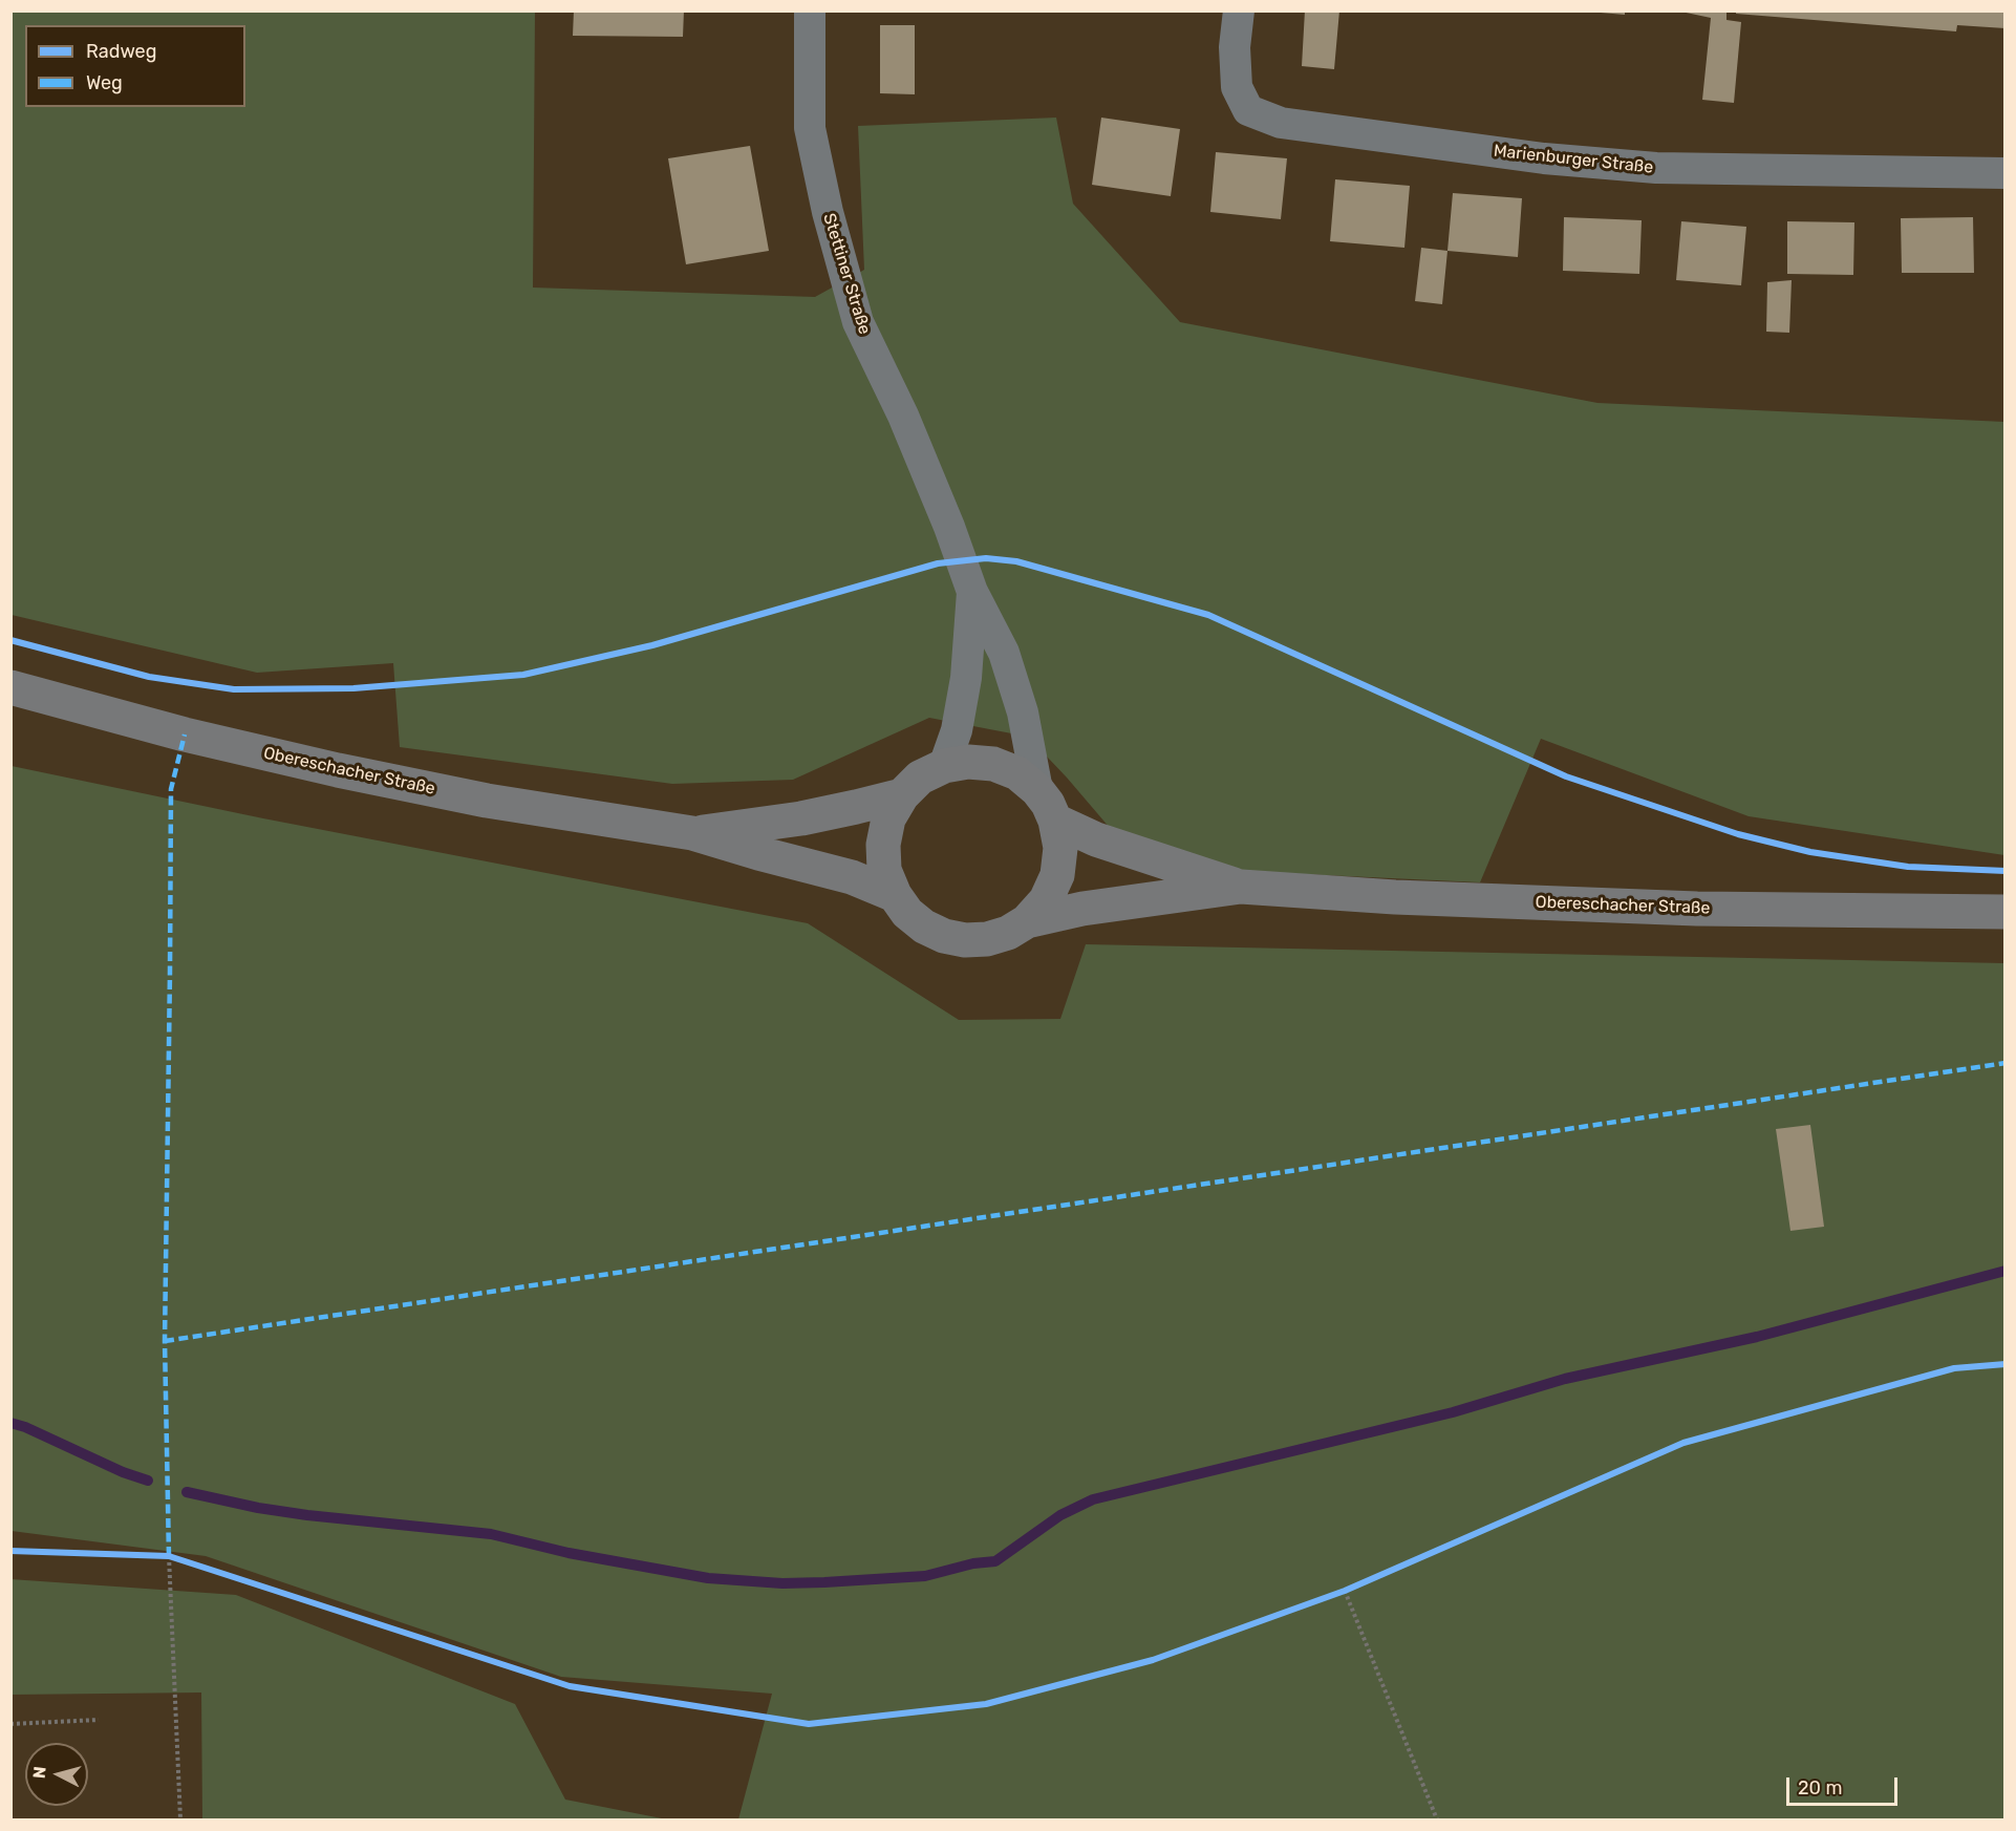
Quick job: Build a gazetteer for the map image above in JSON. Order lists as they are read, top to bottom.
{
  "streets": {
    "main road": ["Obereschacher Straße"],
    "street": ["Marienburger Straße", "Stettiner Straße"]
  },
  "crossings": [
    ["Stettiner Straße", "Obereschacher Straße"]
  ],
  "legend": ["Radweg", "Weg"],
  "scale_bar": "20 m",
  "north": "left"
}
